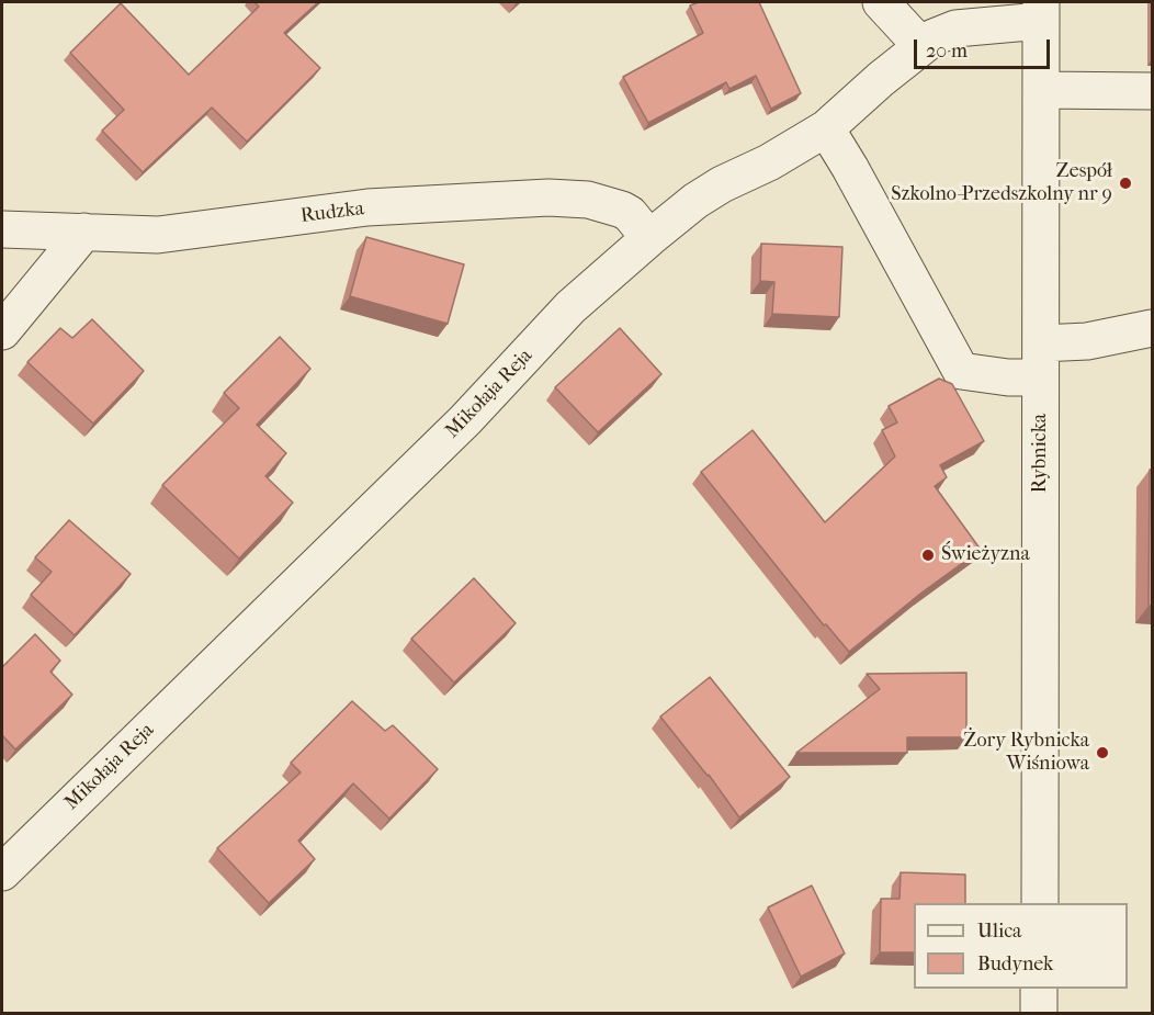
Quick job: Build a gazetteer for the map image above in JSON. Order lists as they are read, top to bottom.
{
  "streets": {
    "street": ["Rudzka", "Mikołaja Reja", "Rybnicka"]
  },
  "crossings": [
    ["Rudzka", "Mikołaja Reja"],
    ["Mikołaja Reja", "Rybnicka"]
  ],
  "places": ["Zespół Szkolno-Przedszkolny nr 9", "Świeżyzna", "Żory Rybnicka Wiśniowa"],
  "legend": ["Ulica", "Budynek"],
  "scale_bar": "20 m"
}
